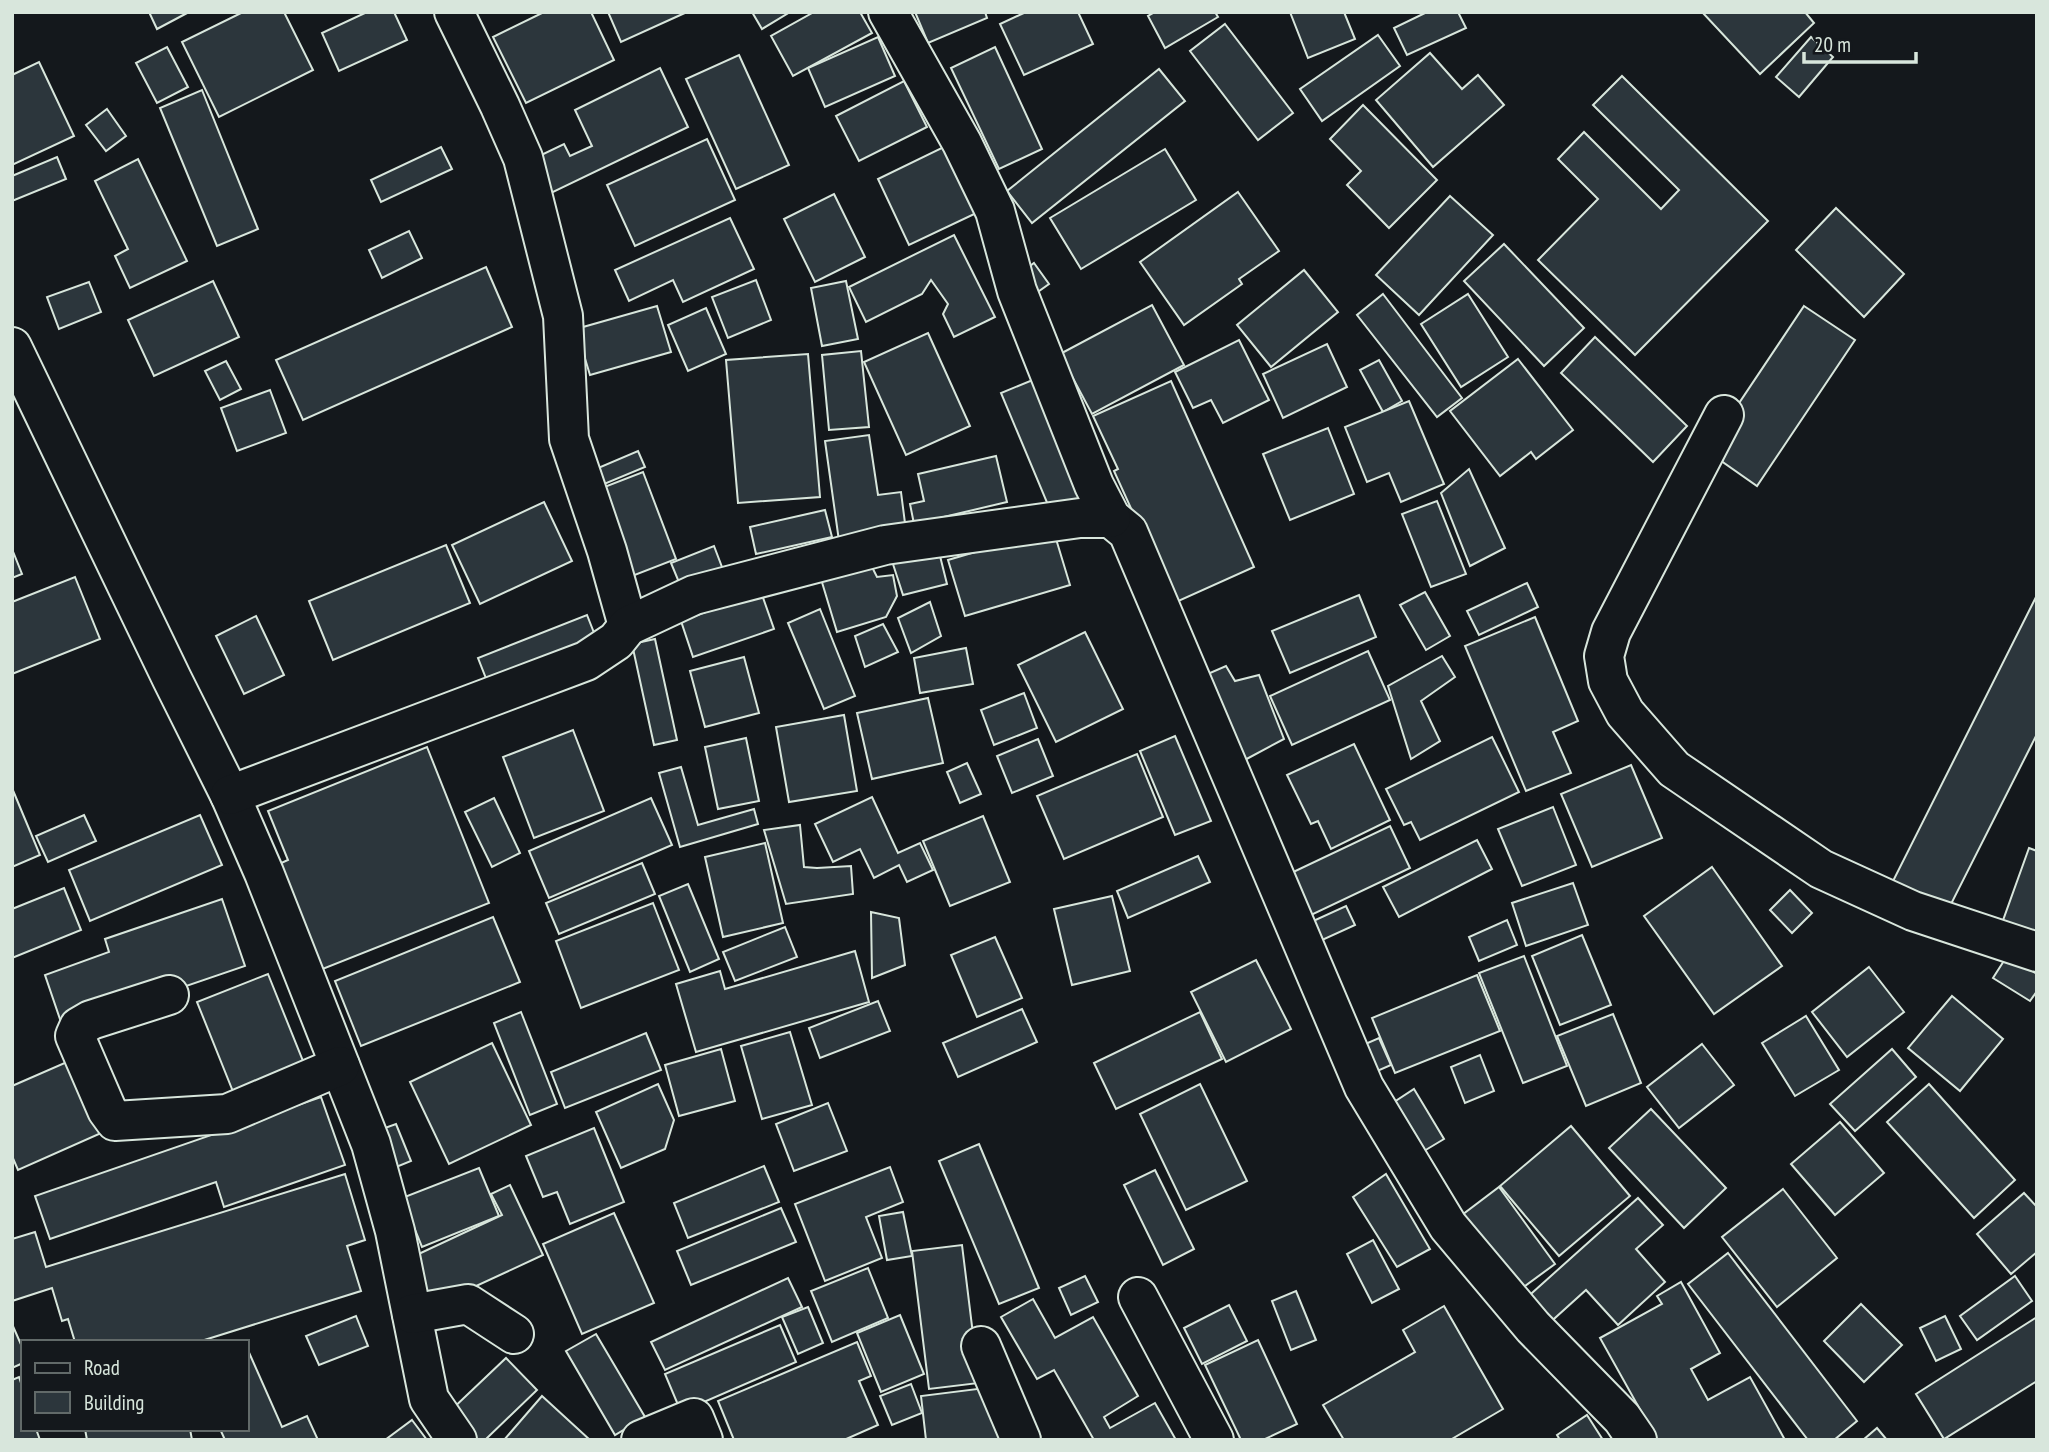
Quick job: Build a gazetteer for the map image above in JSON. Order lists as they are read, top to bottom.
{
  "legend": ["Road", "Building"],
  "scale_bar": "20 m"
}
